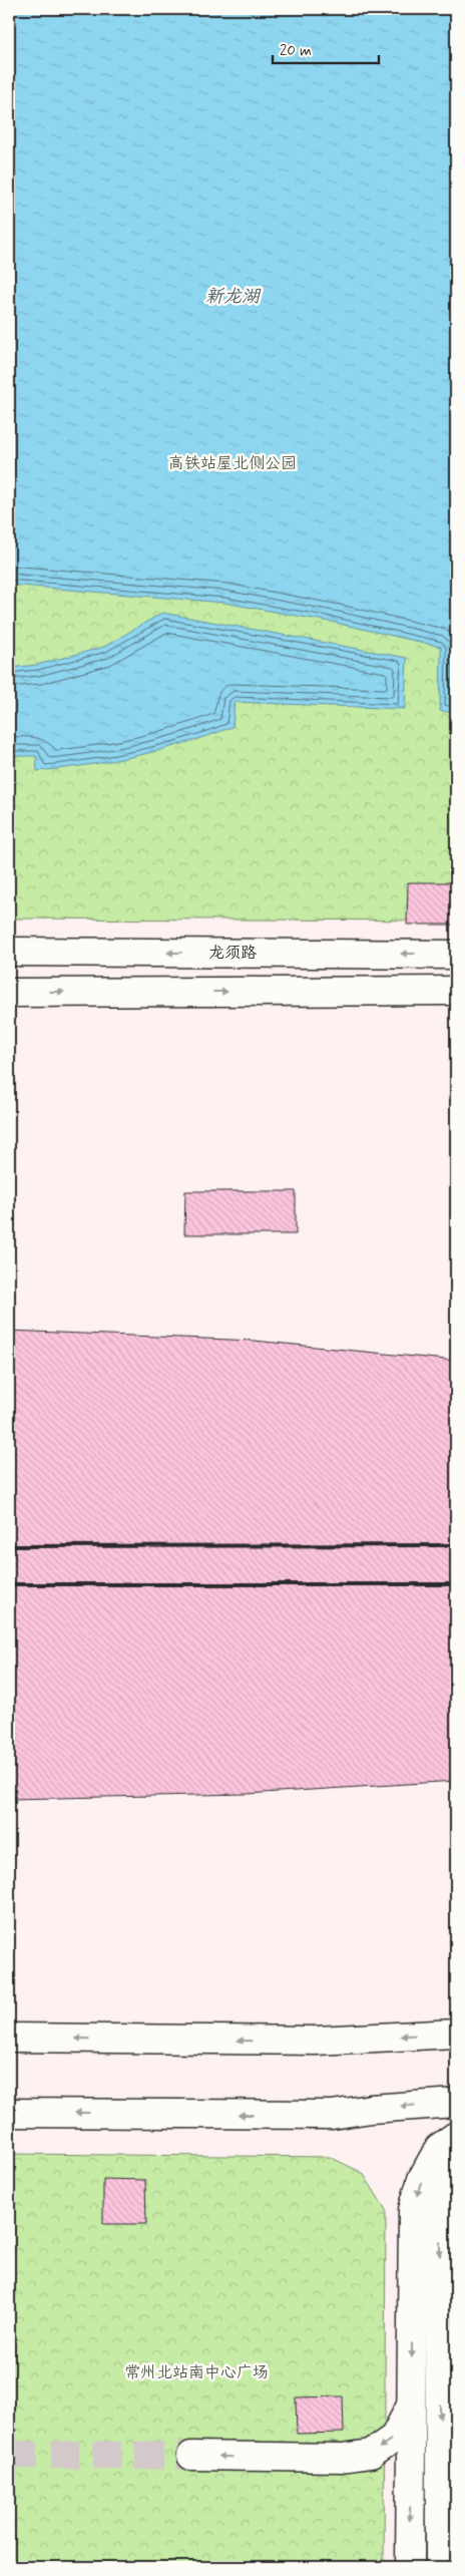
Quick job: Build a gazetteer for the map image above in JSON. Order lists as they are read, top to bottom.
{
  "streets": {
    "street": ["龙须路"]
  },
  "water": ["新龙湖"],
  "parks": ["高铁站屋北侧公园", "常州北站南中心广场"],
  "scale_bar": "20 m"
}
